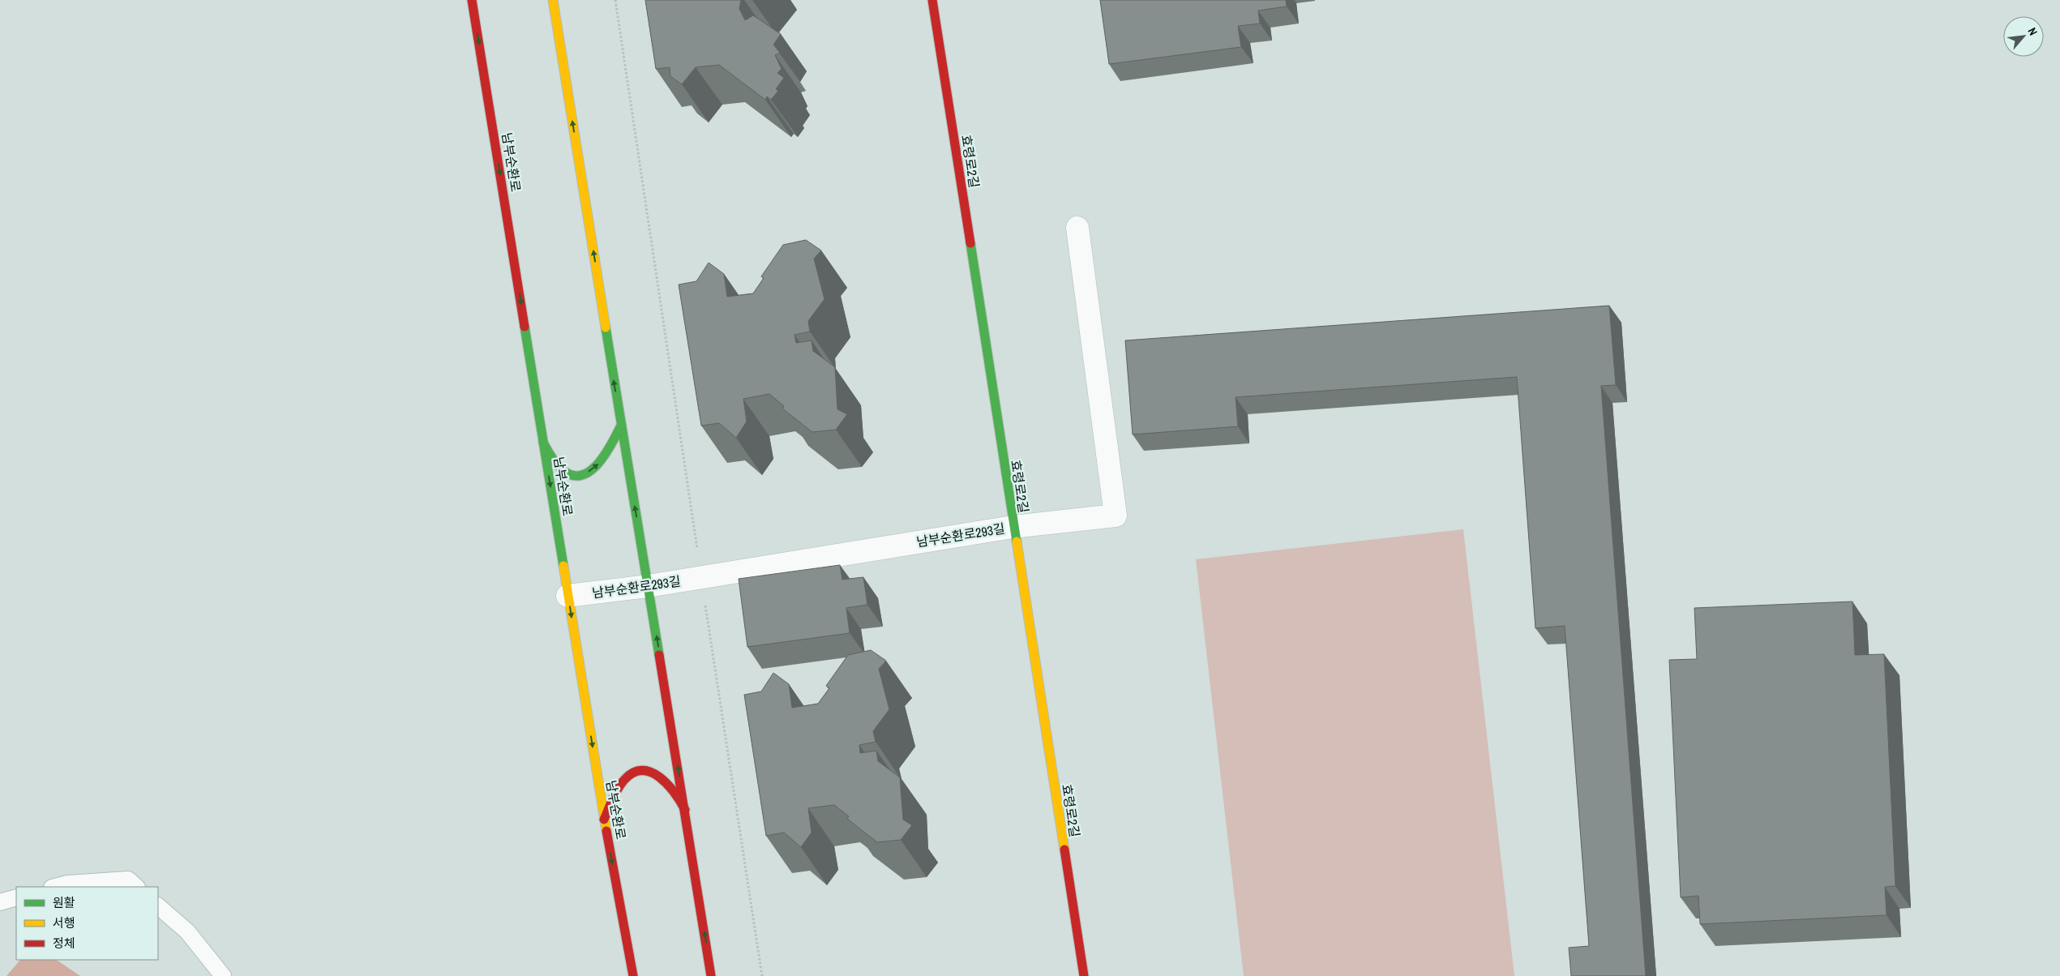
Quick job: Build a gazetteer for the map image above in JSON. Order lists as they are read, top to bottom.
{
  "streets": {
    "main road": ["효령로2길", "남부순환로"],
    "street": ["남부순환로293길"]
  },
  "crossings": [
    ["효령로2길", "남부순환로293길"],
    ["남부순환로", "남부순환로293길"]
  ],
  "legend": ["원활", "서행", "정체"],
  "north": "top right"
}
